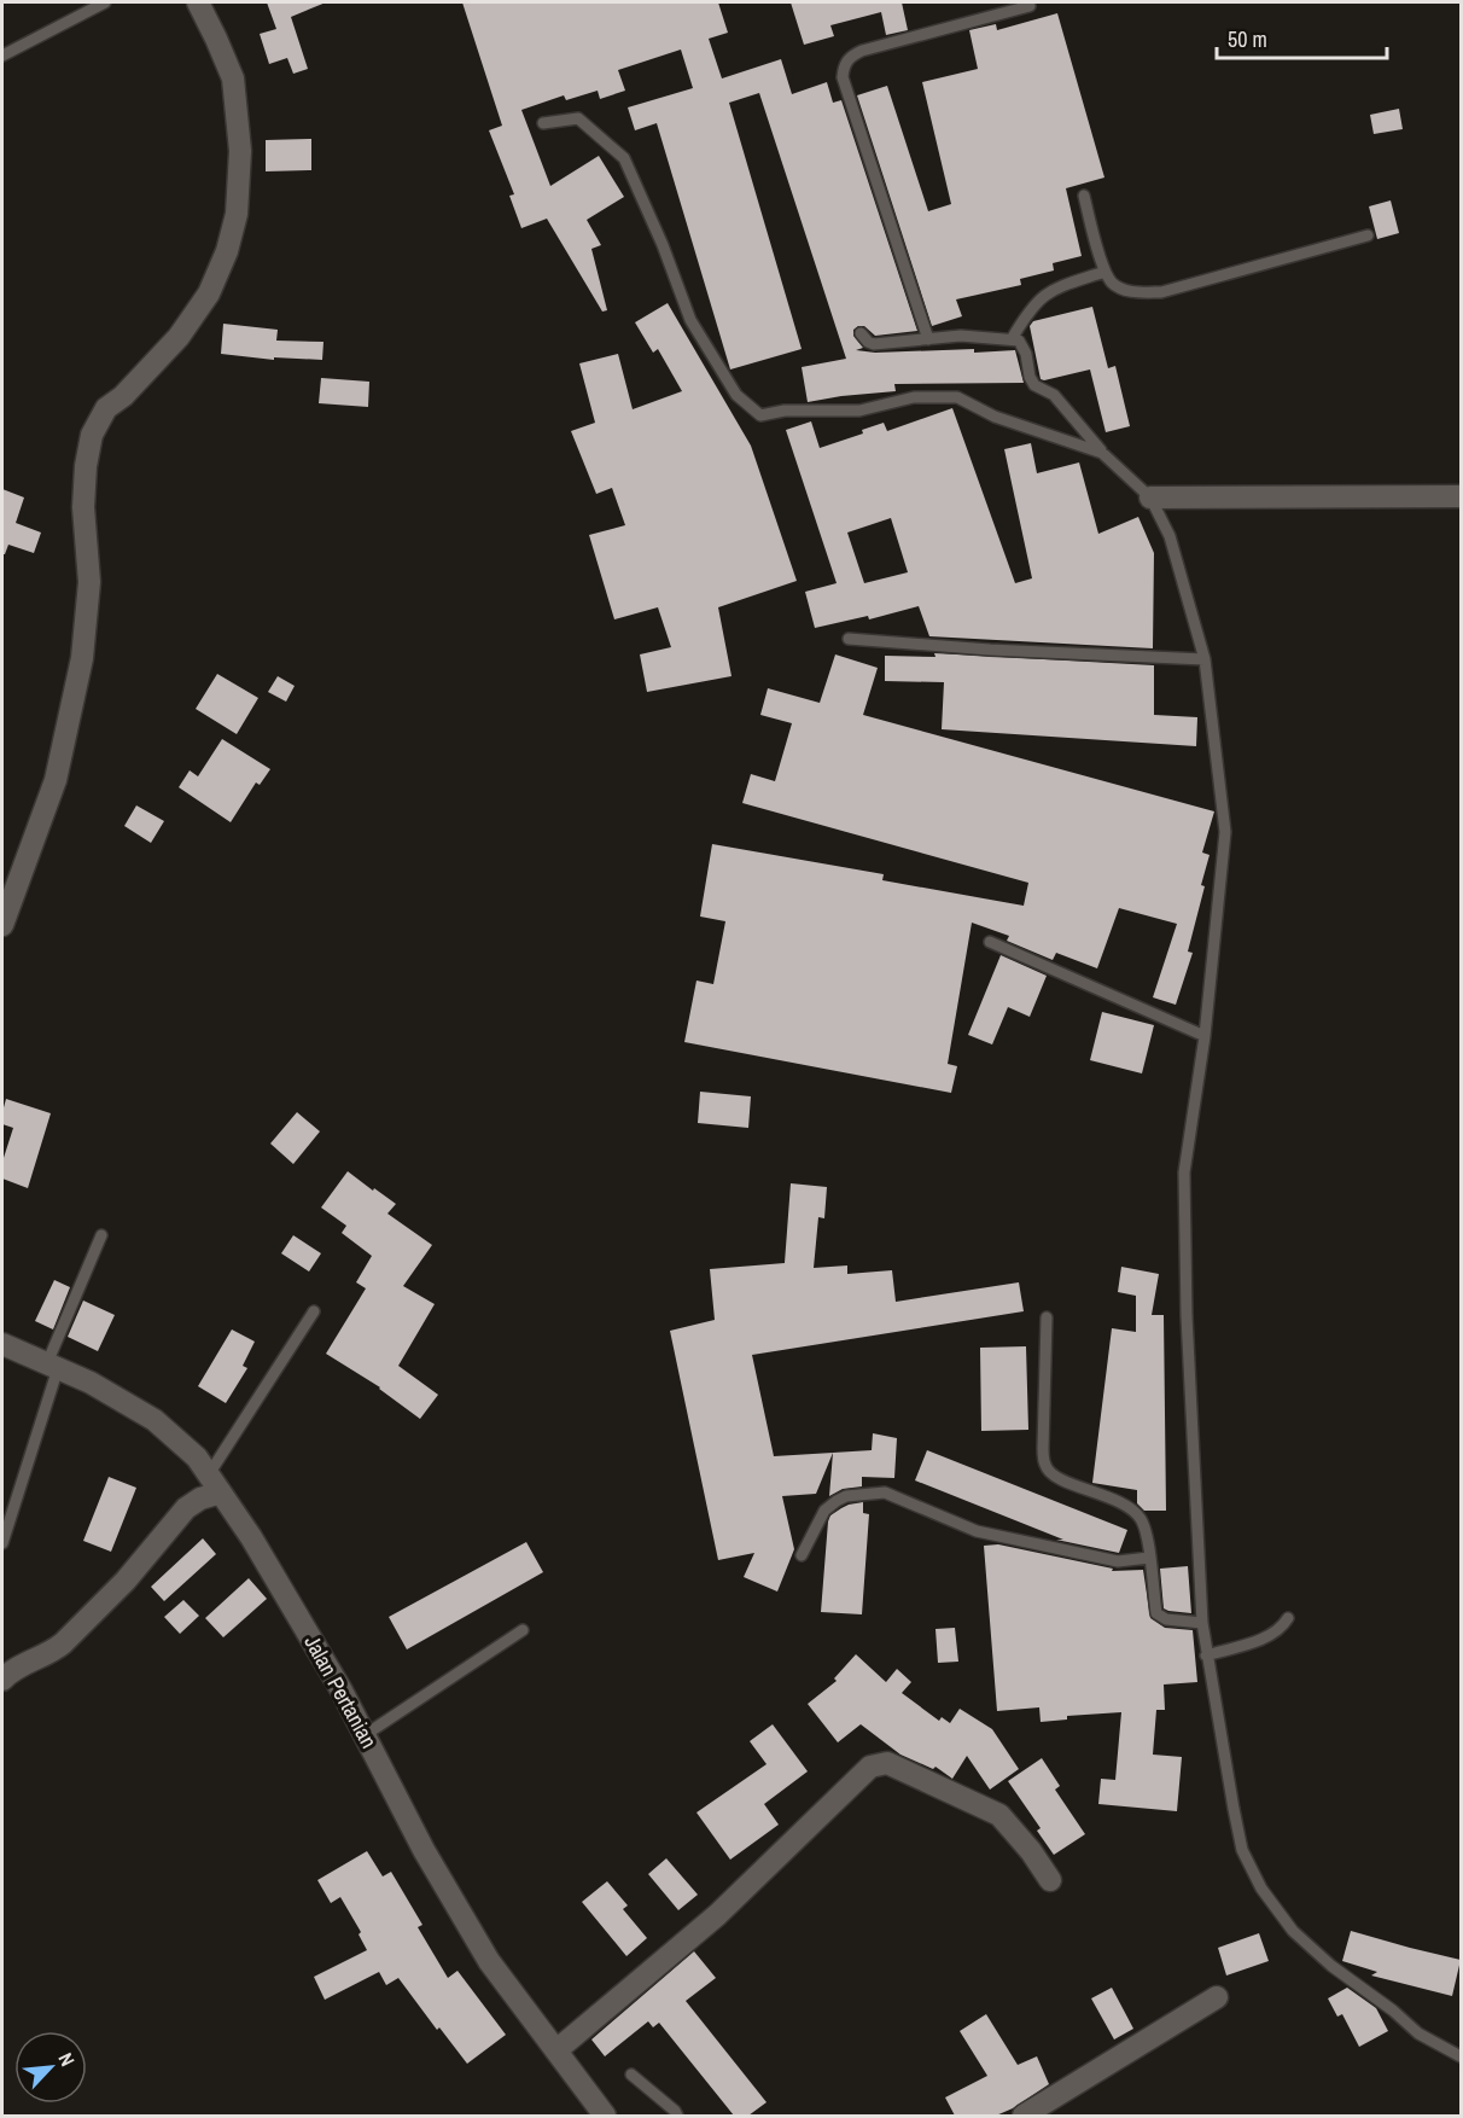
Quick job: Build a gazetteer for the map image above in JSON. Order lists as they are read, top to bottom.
{
  "streets": {
    "street": ["Jalan Pertanian"]
  },
  "scale_bar": "50 m",
  "north": "top right"
}
